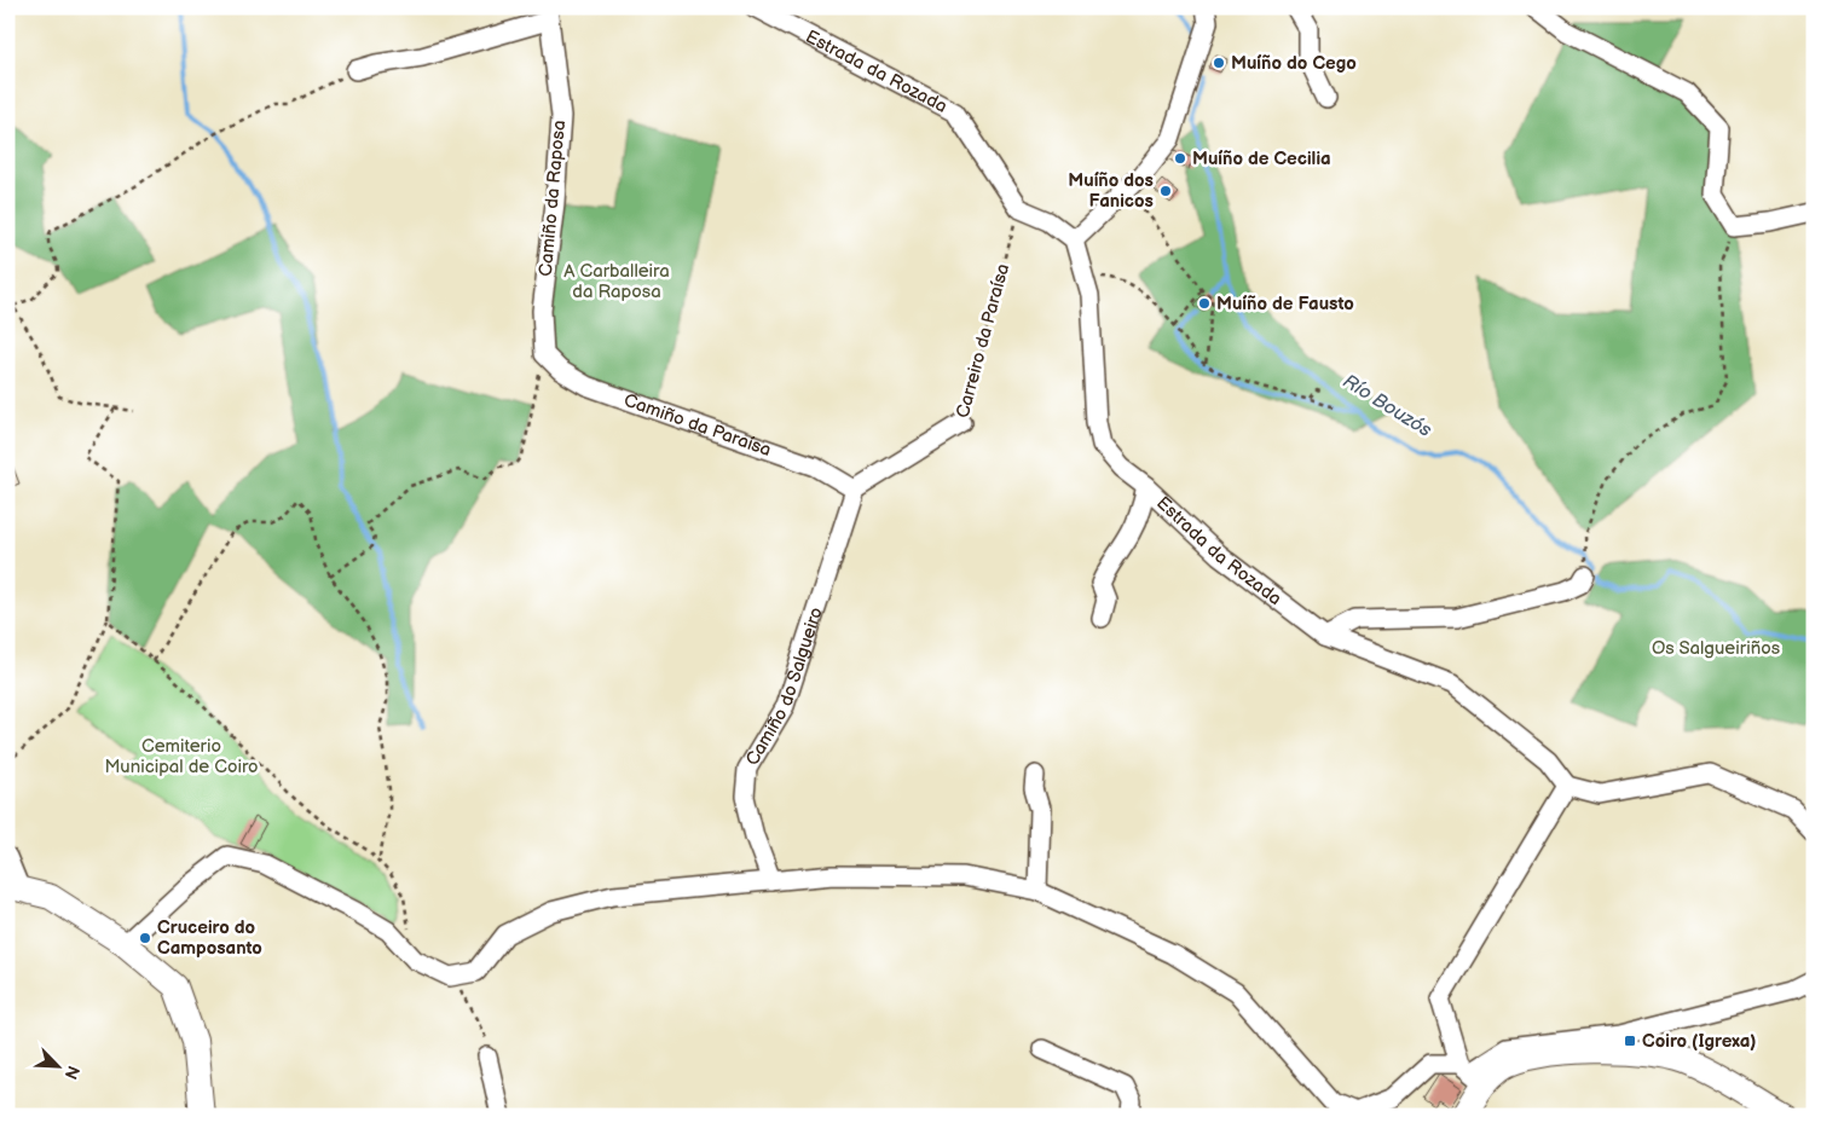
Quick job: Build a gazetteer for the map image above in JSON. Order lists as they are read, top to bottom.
{
  "streets": {
    "street": [
      "Estrada da Rozada",
      "Camiño da Raposa",
      "Carreiro da Paraísa",
      "Camiño da Paraísa",
      "Camiño do Salgueiro"
    ]
  },
  "crossings": [
    ["Estrada da Rozada", "Carreiro da Paraísa"],
    ["Camiño da Raposa", "Camiño da Paraísa"],
    ["Carreiro da Paraísa", "Camiño da Paraísa"],
    ["Carreiro da Paraísa", "Camiño do Salgueiro"],
    ["Camiño da Paraísa", "Camiño do Salgueiro"]
  ],
  "water": ["Río Bouzós"],
  "parks": ["A Carballeira da Raposa", "Os Salgueiriños", "Cemiterio Municipal de Coiro"],
  "places": {
    "other": [
      "Muíño do Cego",
      "Muíño de Cecilia",
      "Muíño dos Fanicos",
      "Muíño de Fausto",
      "Cruceiro do Camposanto"
    ],
    "transit": ["Coiro (Igrexa)"]
  },
  "north": "bottom right"
}
